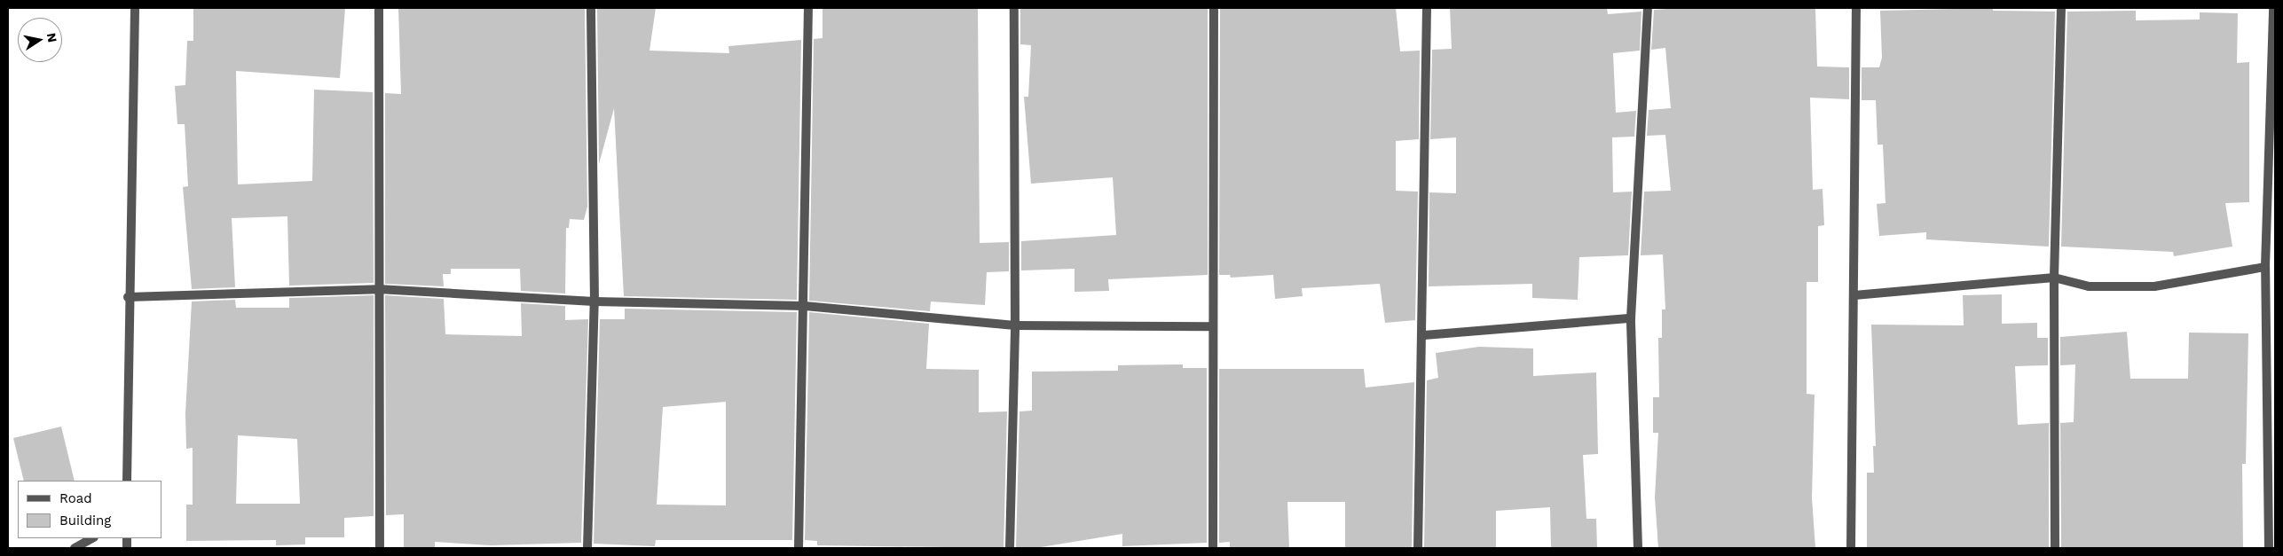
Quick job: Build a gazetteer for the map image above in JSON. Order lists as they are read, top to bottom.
{
  "legend": ["Road", "Building"],
  "north": "right"
}
